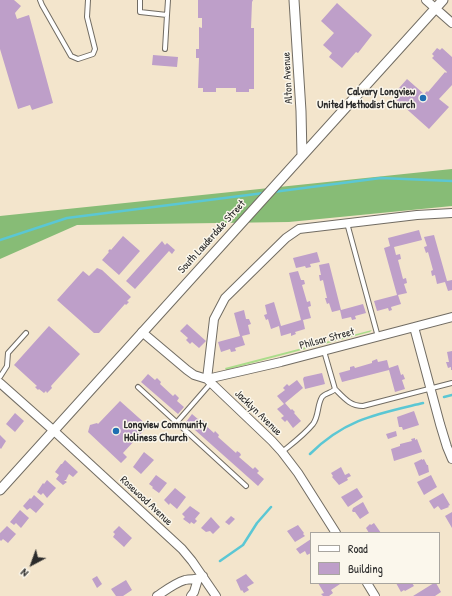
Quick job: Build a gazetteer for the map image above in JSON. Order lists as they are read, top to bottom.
{
  "streets": {
    "street": [
      "Alton Avenue",
      "South Lauderdale Street",
      "Philsar Street",
      "Jacklyn Avenue",
      "Rosewood Avenue"
    ]
  },
  "crossings": [
    ["Alton Avenue", "South Lauderdale Street"],
    ["South Lauderdale Street", "Jacklyn Avenue"],
    ["South Lauderdale Street", "Rosewood Avenue"],
    ["Philsar Street", "Jacklyn Avenue"]
  ],
  "places": ["Calvary Longview United Methodist Church", "Longview Community Holiness Church"],
  "legend": ["Road", "Building"],
  "north": "bottom left"
}
